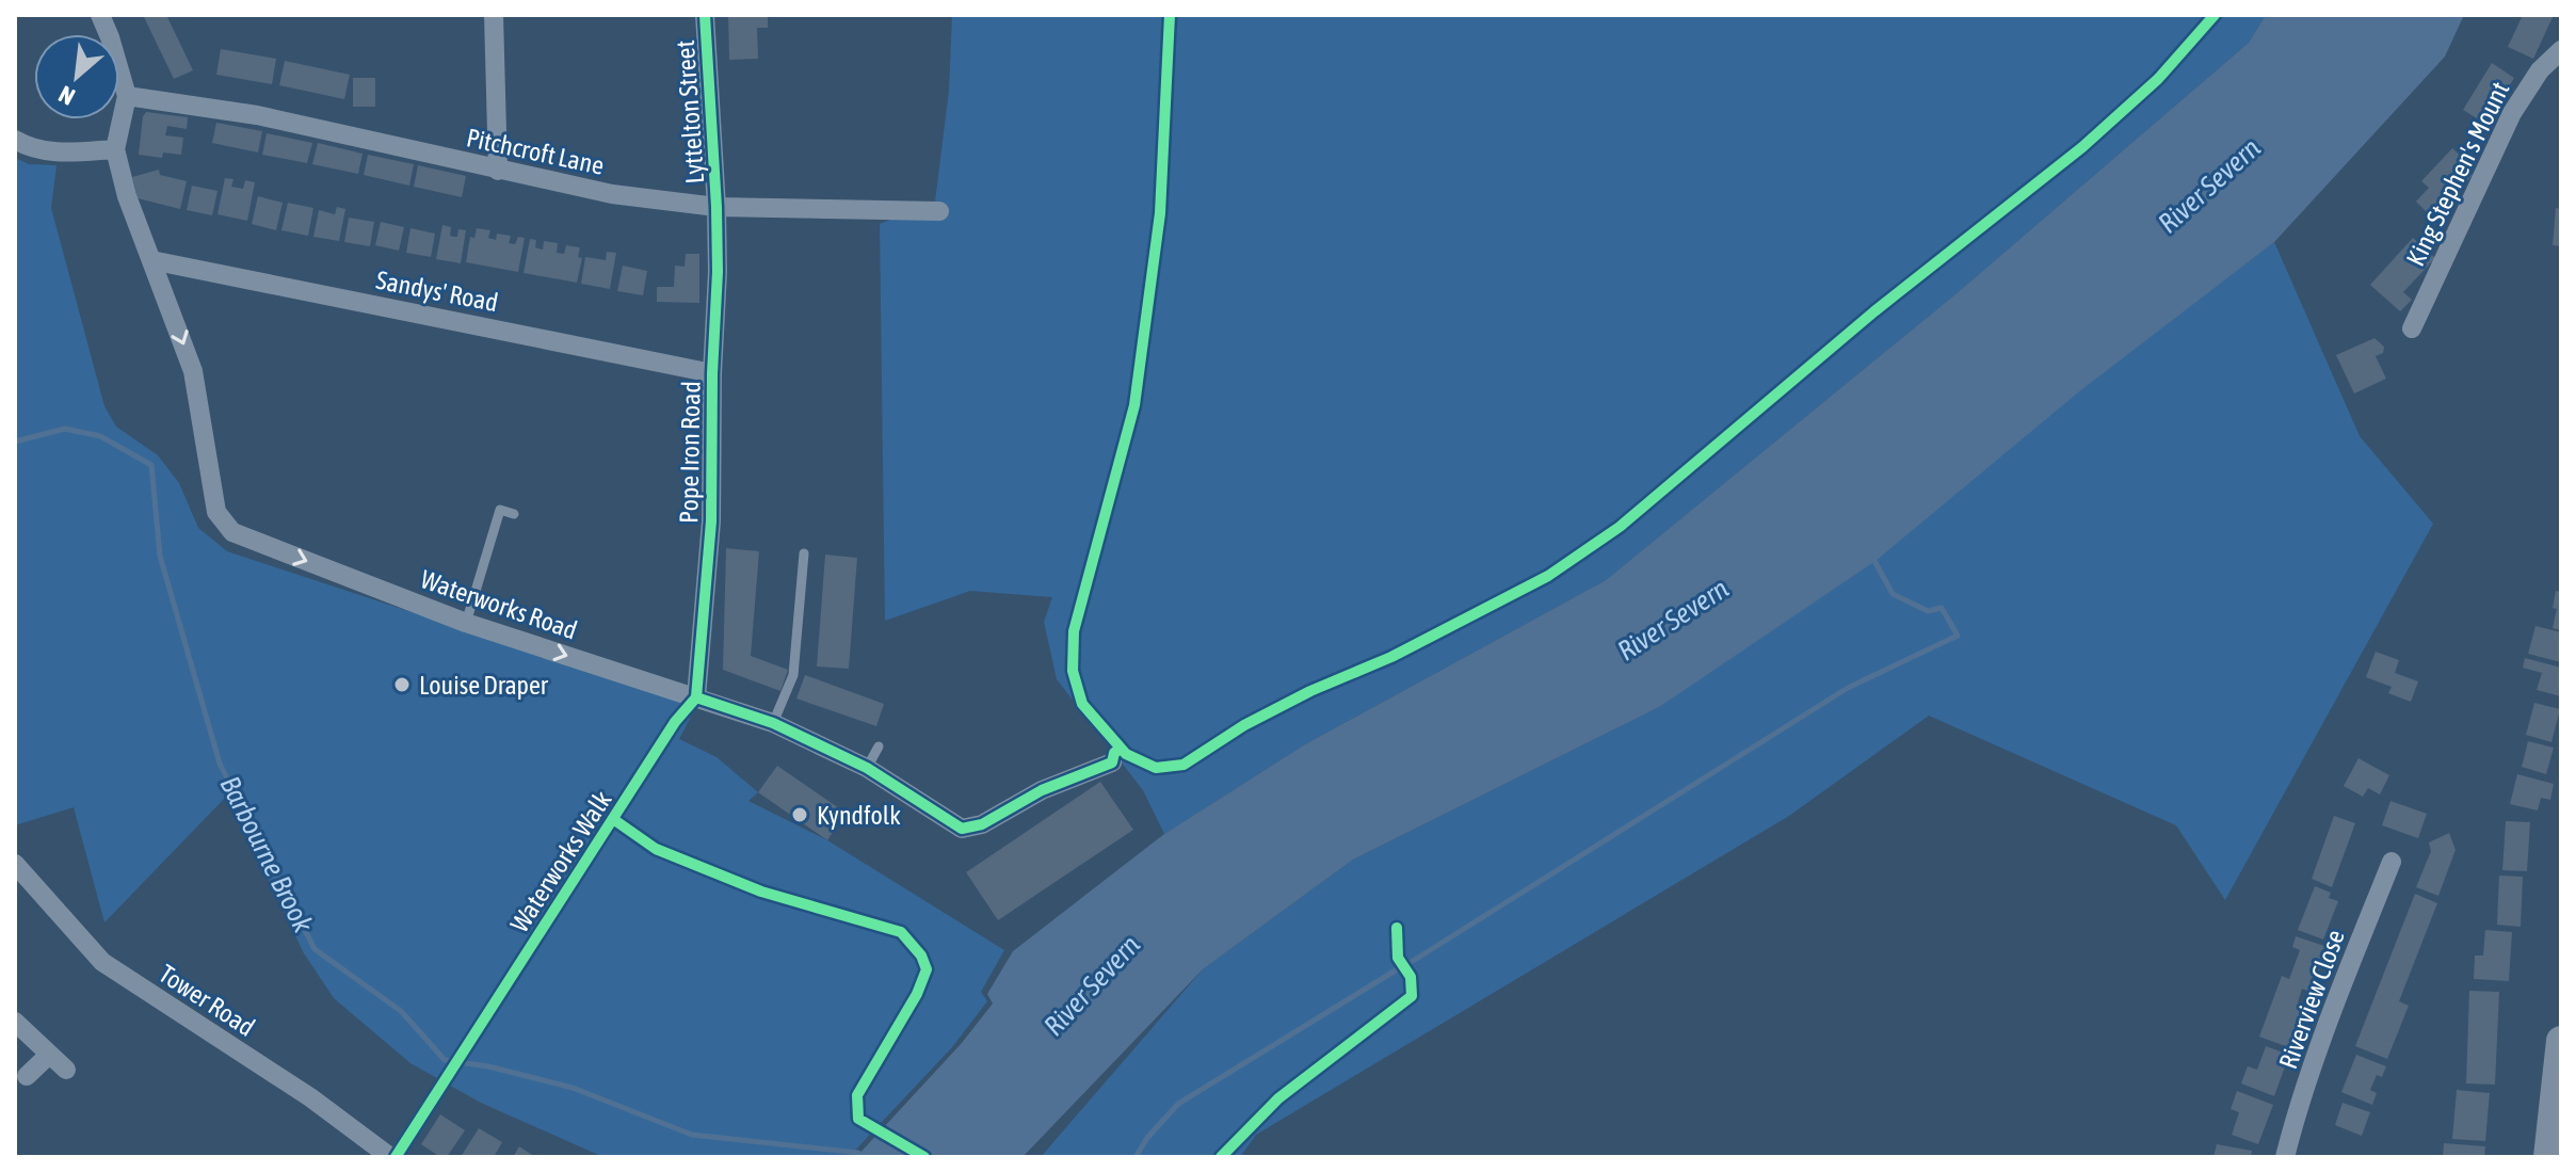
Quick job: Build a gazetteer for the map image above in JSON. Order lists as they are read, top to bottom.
{
  "streets": {
    "street": [
      "Lyttelton Street",
      "Pitchcroft Lane",
      "King Stephen's Mount",
      "Sandys' Road",
      "Pope Iron Road",
      "Waterworks Road",
      "Riverview Close",
      "Tower Road"
    ],
    "cycle path": ["Waterworks Walk"]
  },
  "crossings": [
    ["Lyttelton Street", "Pitchcroft Lane"],
    ["Lyttelton Street", "Pope Iron Road"],
    ["Pitchcroft Lane", "Pope Iron Road"],
    ["Sandys' Road", "Pope Iron Road"],
    ["Sandys' Road", "Waterworks Road"],
    ["Pope Iron Road", "Waterworks Road"]
  ],
  "one_way": ["Waterworks Road"],
  "water": ["River Severn", "Barbourne Brook"],
  "places": ["Louise Draper", "Kyndfolk"],
  "north": "bottom left"
}
